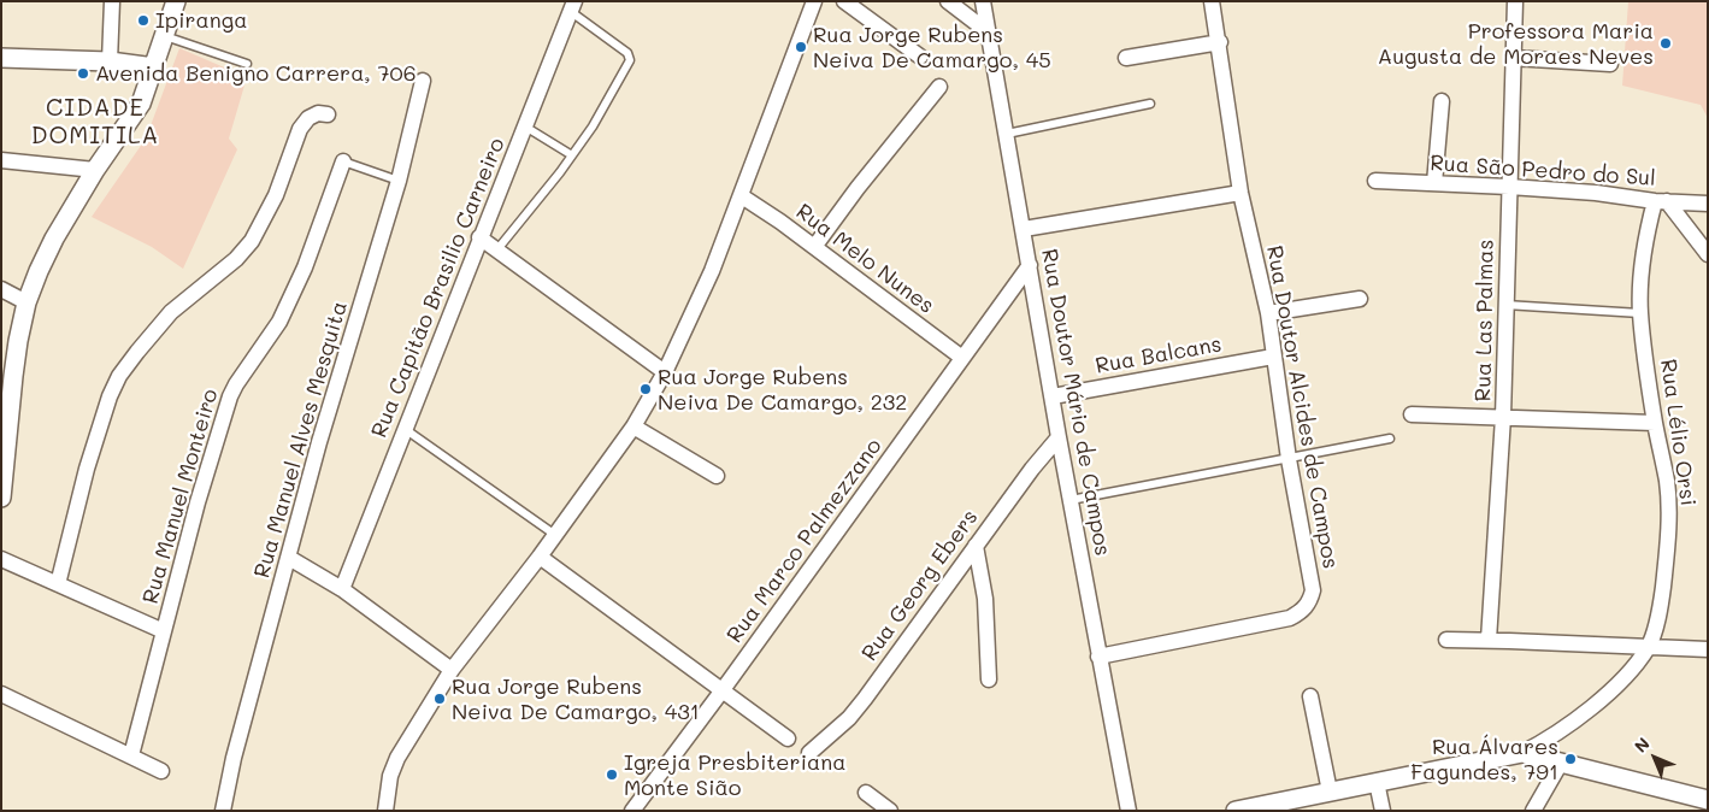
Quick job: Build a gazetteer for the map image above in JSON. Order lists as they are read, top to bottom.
{
  "streets": {
    "street": [
      "Rua São Pedro do Sul",
      "Rua Melo Nunes",
      "Rua Capitão Brasilio Carneiro",
      "Rua Las Palmas",
      "Rua Balcans",
      "Rua Doutor Mário de Campos",
      "Rua Doutor Alcides de Campos",
      "Rua Lélio Orsi",
      "Rua Manuel Alves Mesquita",
      "Rua Manuel Monteiro",
      "Rua Marco Palmezzano",
      "Rua Georg Ebers"
    ]
  },
  "crossings": [
    ["Rua São Pedro do Sul", "Rua Las Palmas"],
    ["Rua São Pedro do Sul", "Rua Lélio Orsi"],
    ["Rua Melo Nunes", "Rua Marco Palmezzano"],
    ["Rua Balcans", "Rua Doutor Mário de Campos"],
    ["Rua Balcans", "Rua Doutor Alcides de Campos"],
    ["Rua Doutor Mário de Campos", "Rua Doutor Alcides de Campos"],
    ["Rua Doutor Mário de Campos", "Rua Marco Palmezzano"],
    ["Rua Doutor Mário de Campos", "Rua Georg Ebers"]
  ],
  "districts": ["CIDADE DOMITILA"],
  "places": [
    "Ipiranga",
    "Professora Maria Augusta de Moraes Neves",
    "Rua Jorge Rubens Neiva De Camargo, 45",
    "Avenida Benigno Carrera, 706",
    "Rua Jorge Rubens Neiva De Camargo, 232",
    "Rua Jorge Rubens Neiva De Camargo, 431",
    "Rua Álvares Fagundes, 791",
    "Igreja Presbiteriana Monte Sião"
  ],
  "north": "top left"
}
